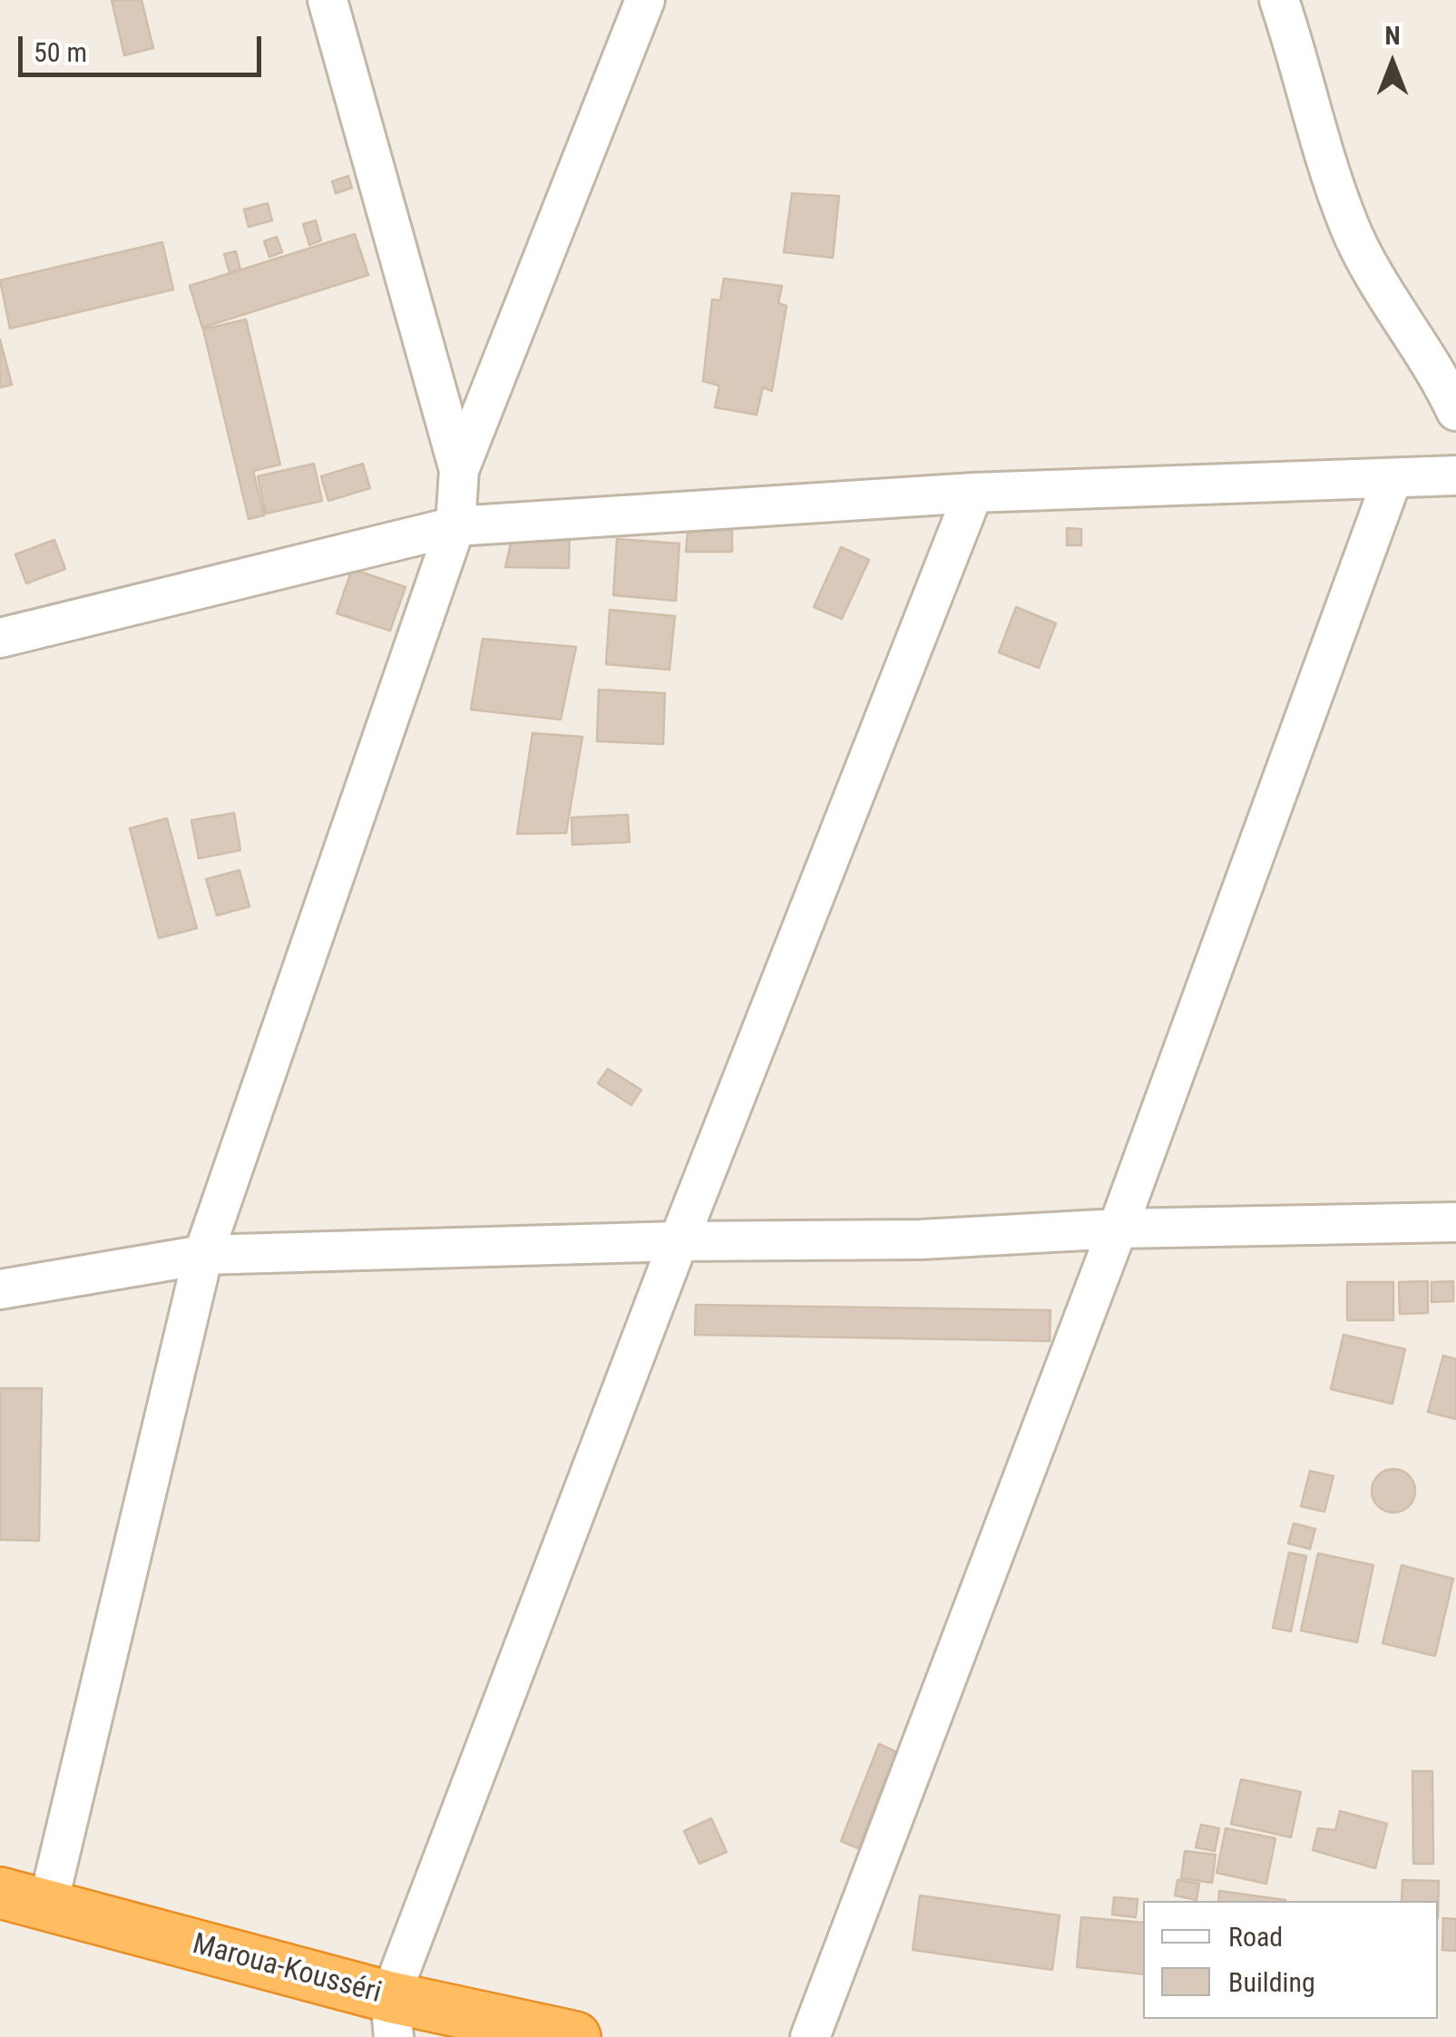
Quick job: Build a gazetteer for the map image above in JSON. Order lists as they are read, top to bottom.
{
  "streets": {
    "highway": ["Maroua-Kousséri"]
  },
  "legend": ["Road", "Building"],
  "scale_bar": "50 m",
  "north": "top"
}
